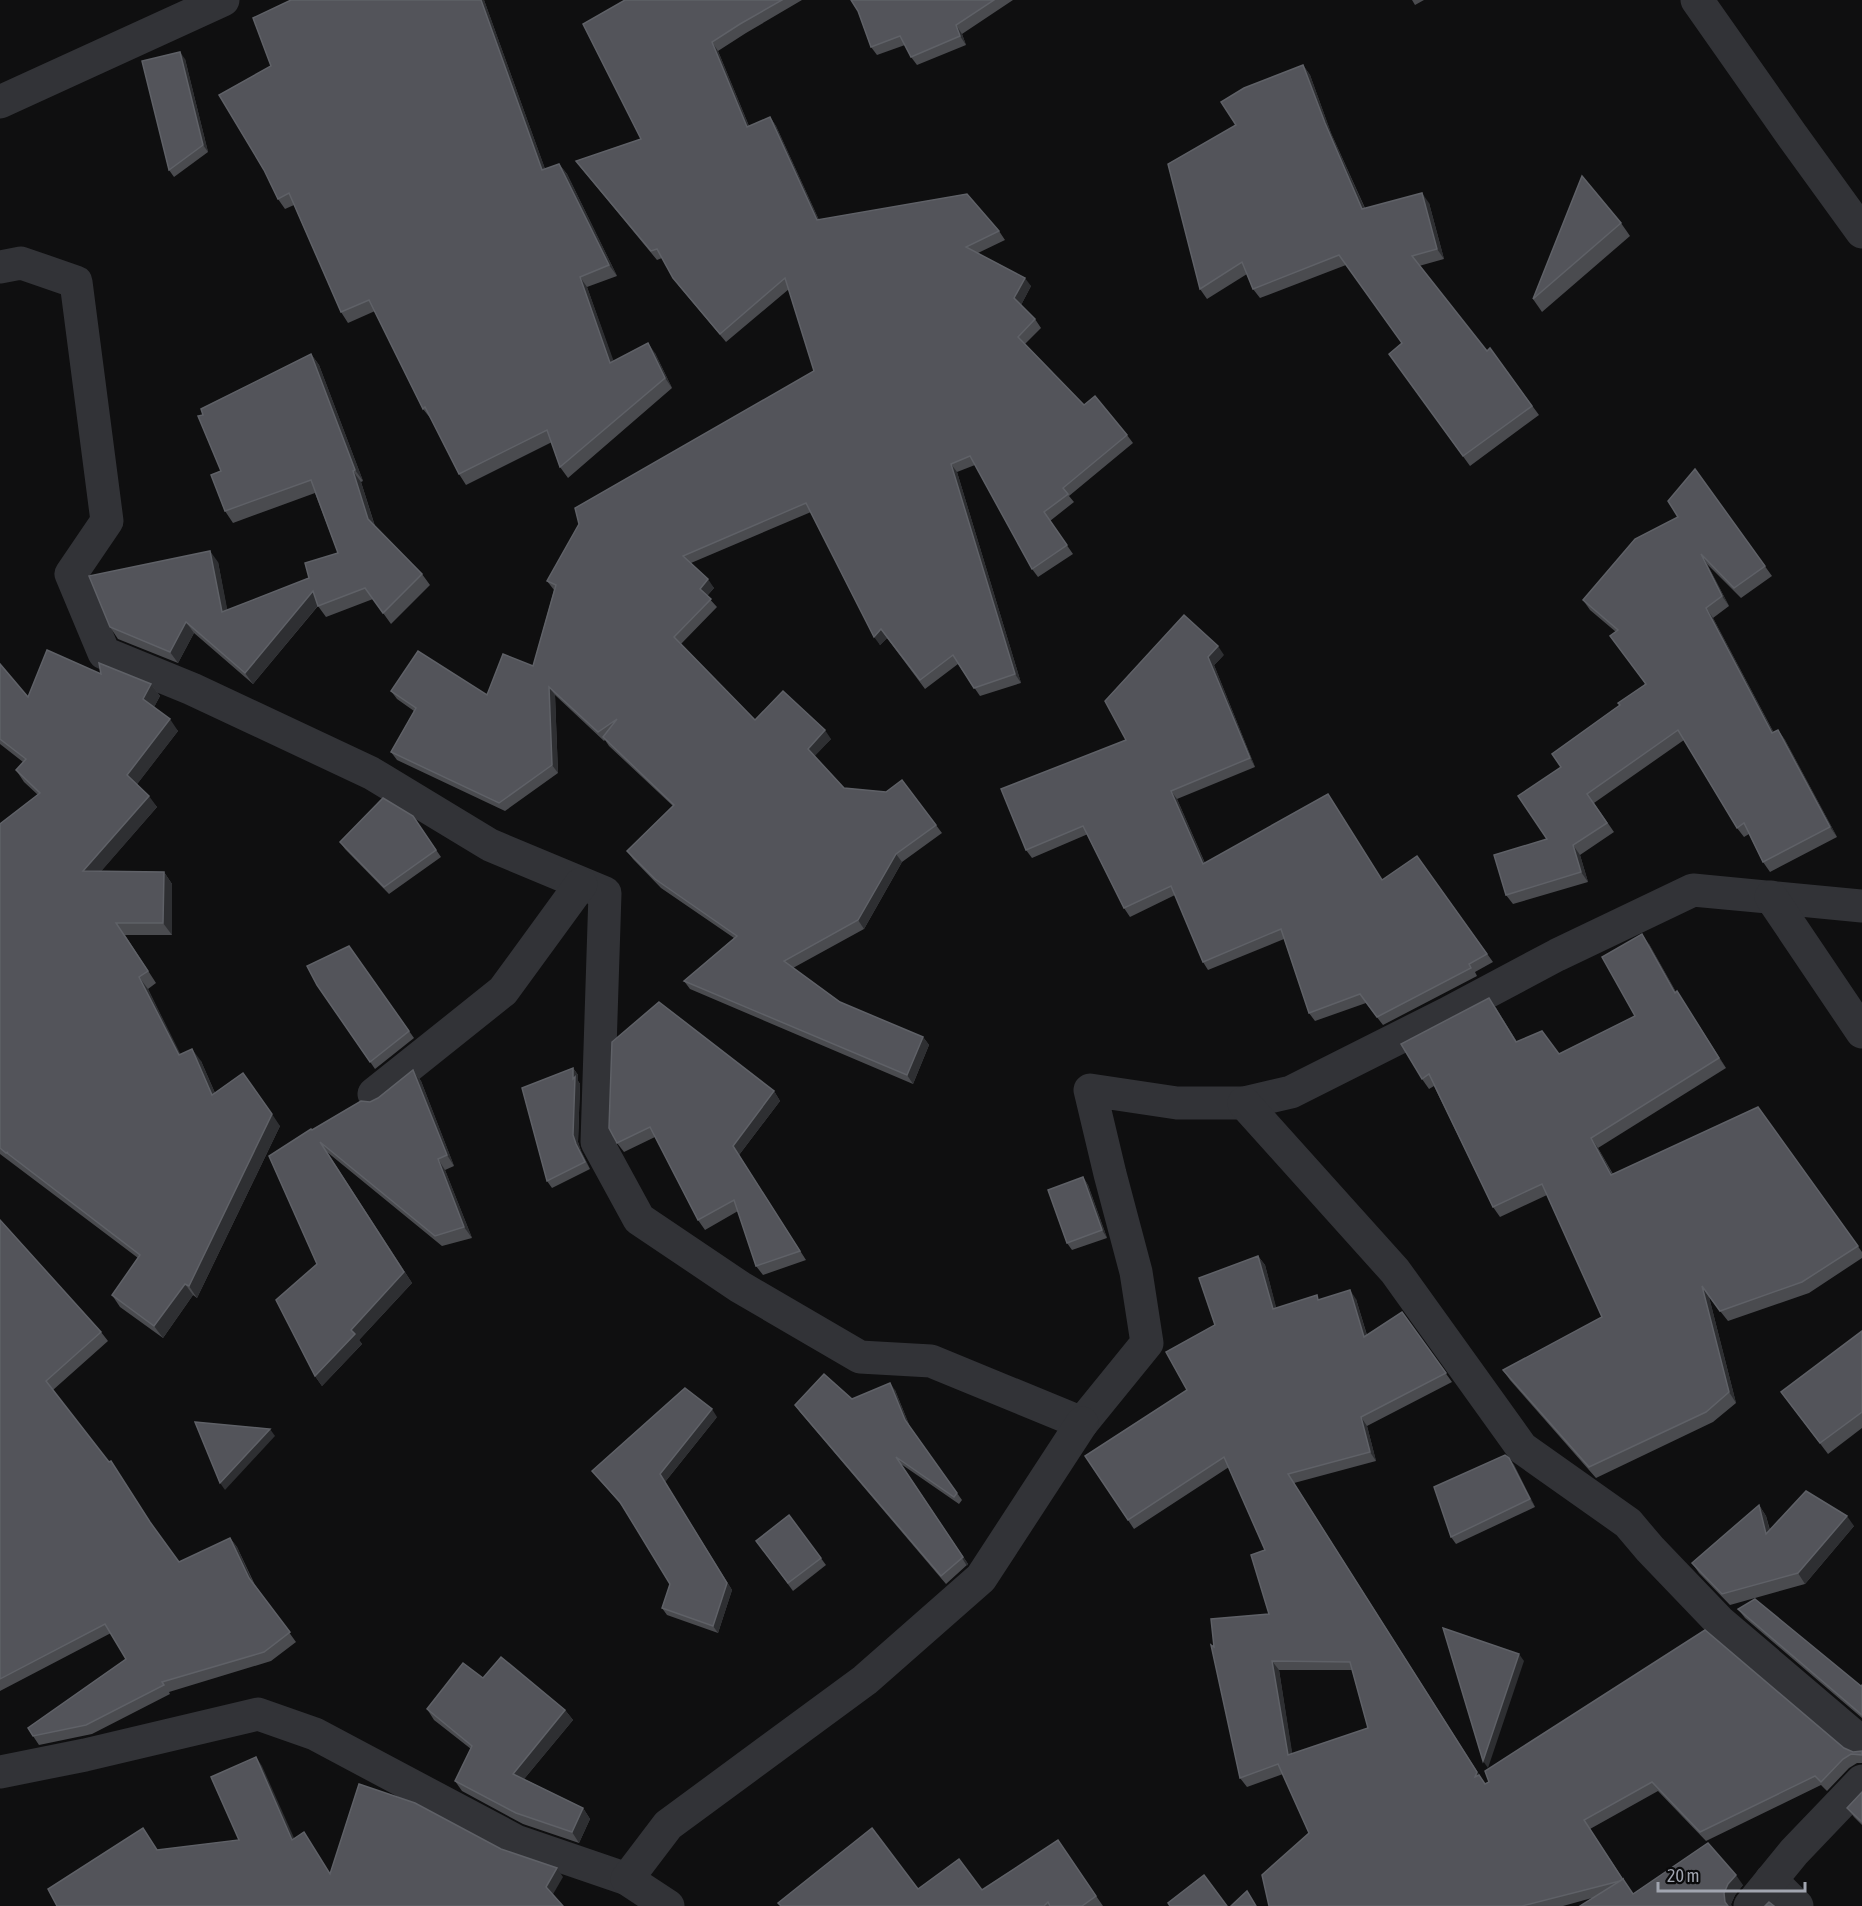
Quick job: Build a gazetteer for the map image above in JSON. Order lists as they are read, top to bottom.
{
  "scale_bar": "20 m"
}
